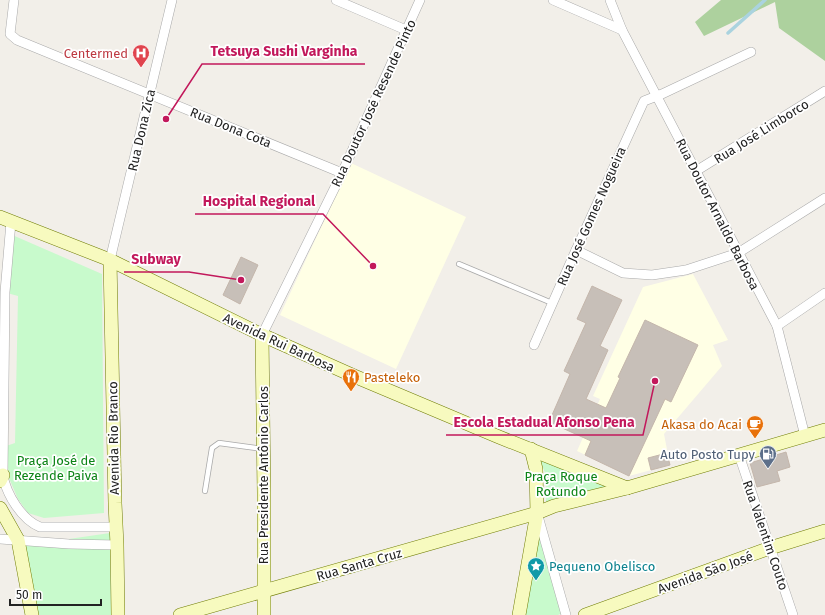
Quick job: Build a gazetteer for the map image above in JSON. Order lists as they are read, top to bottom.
{
  "streets": {
    "main road": [
      "Avenida Rui Barbosa",
      "Avenida Rio Branco",
      "Rua Presidente Antônio Carlos",
      "Rua Santa Cruz",
      "Avenida São José"
    ],
    "street": [
      "Rua Doutor José Resende Pinto",
      "Rua Dona Cota",
      "Rua Dona Zica",
      "Rua José Limborco",
      "Rua Doutor Arnaldo Barbosa",
      "Rua José Gomes Nogueira",
      "Rua Valentim Couto"
    ]
  },
  "crossings": [
    ["Rua Doutor José Resende Pinto", "Rua Dona Cota"],
    ["Rua Doutor José Resende Pinto", "Avenida Rui Barbosa"],
    ["Rua Doutor José Resende Pinto", "Rua Presidente Antônio Carlos"],
    ["Rua Dona Cota", "Rua Dona Zica"],
    ["Rua Dona Zica", "Avenida Rui Barbosa"],
    ["Rua Dona Zica", "Avenida Rio Branco"],
    ["Rua José Limborco", "Rua Doutor Arnaldo Barbosa"],
    ["Rua Doutor Arnaldo Barbosa", "Rua José Gomes Nogueira"],
    ["Avenida Rui Barbosa", "Avenida Rio Branco"],
    ["Avenida Rui Barbosa", "Rua Presidente Antônio Carlos"],
    ["Rua Presidente Antônio Carlos", "Rua Santa Cruz"],
    ["Rua Valentim Couto", "Avenida São José"]
  ],
  "parks": ["Praça José de Rezende Paiva", "Praça Roque Rotundo"],
  "places": {
    "hospital": ["Centermed"],
    "other": [
      "Tetsuya Sushi Varginha",
      "Hospital Regional",
      "Subway",
      "Escola Estadual Afonso Pena"
    ],
    "restaurant": ["Pasteleko"],
    "cafe": ["Akasa do Acai"],
    "fuel station": ["Auto Posto Tupy"],
    "place": ["Pequeno Obelisco"]
  },
  "scale_bar": "50 m"
}
